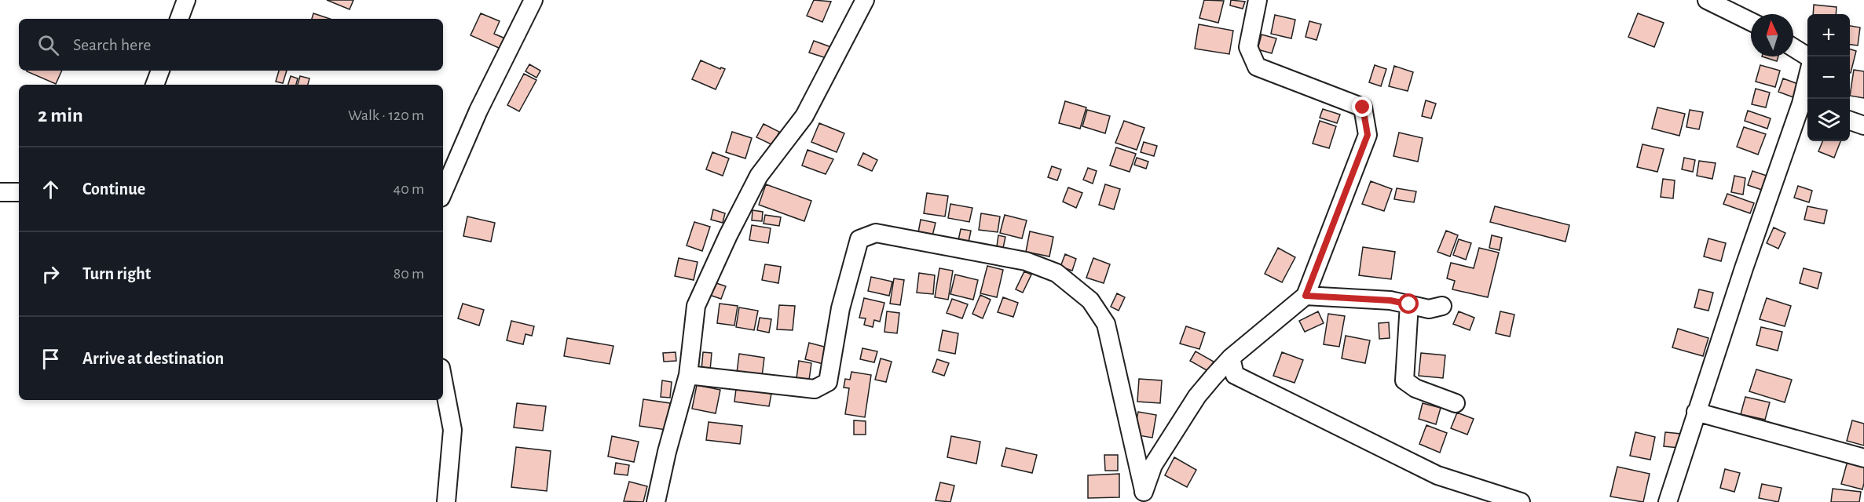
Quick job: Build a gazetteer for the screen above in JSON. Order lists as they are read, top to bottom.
{
  "north": "top",
  "page": {
    "map_buttons": ["+", "−"],
    "search": "Search here",
    "heading": ["2 min", "Walk · 120 m"],
    "list": [
      ["Continue", "40 m"],
      ["Turn right", "80 m"],
      "Arrive at destination"
    ]
  }
}
